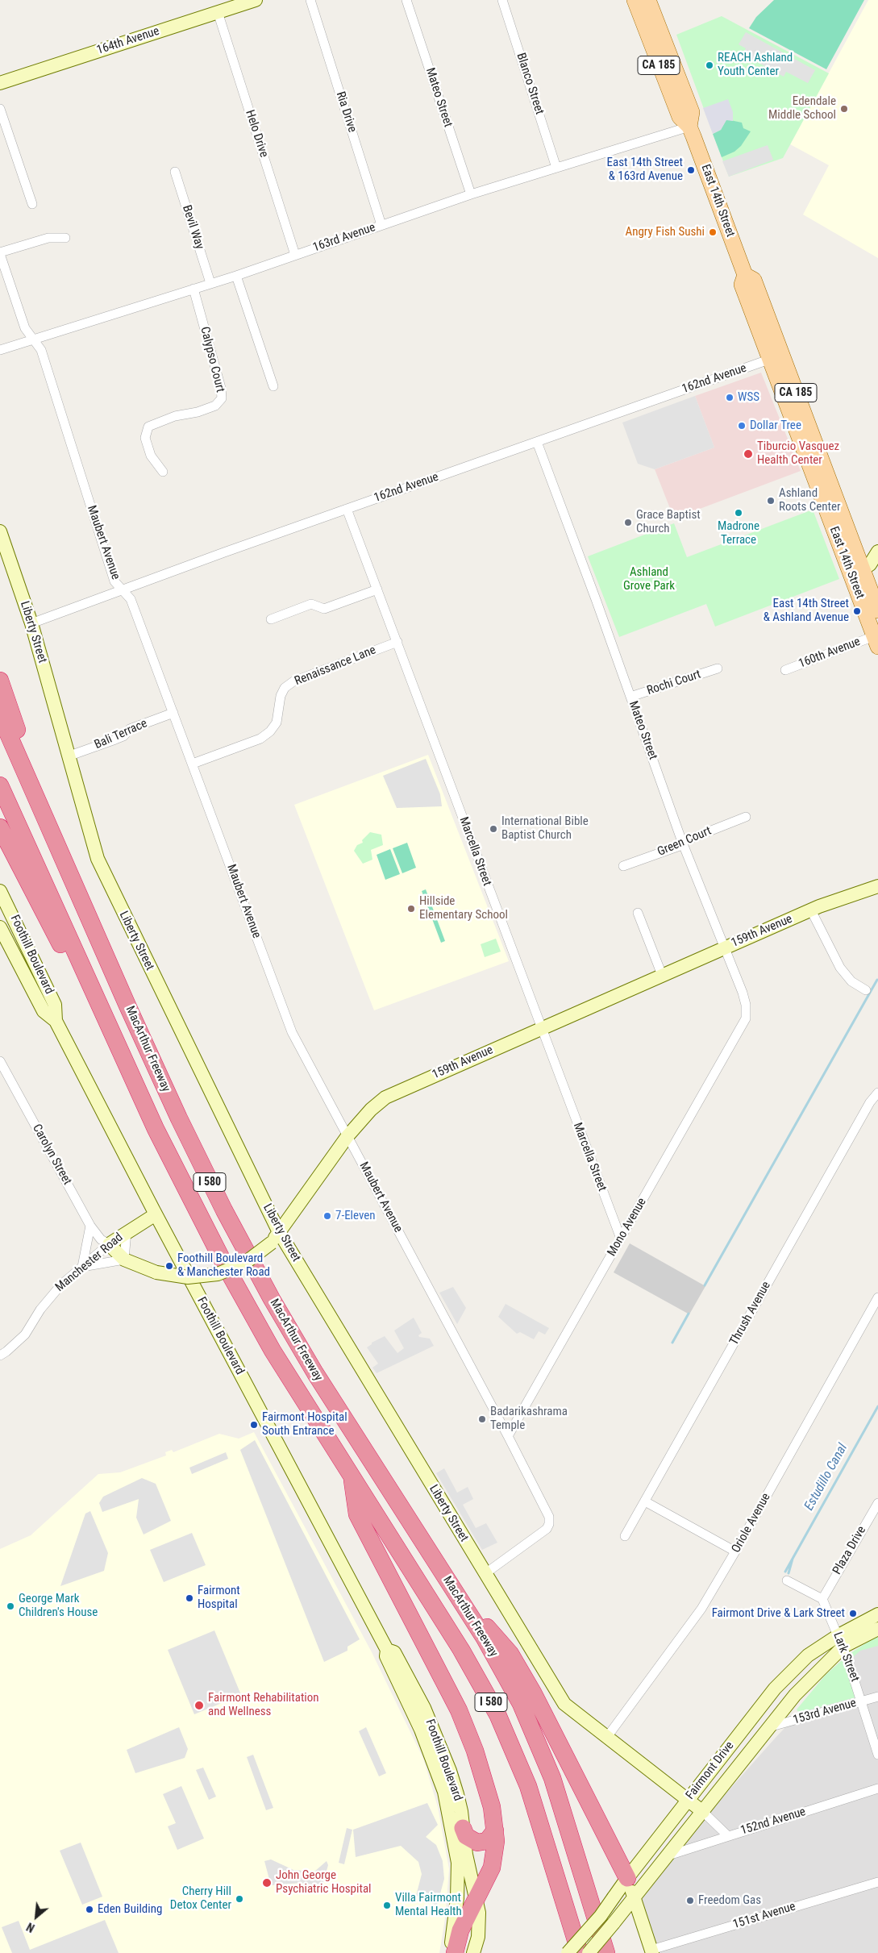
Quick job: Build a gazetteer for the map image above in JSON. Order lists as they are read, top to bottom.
{
  "streets": {
    "highway": ["MacArthur Freeway", "I 580"],
    "main road": ["CA 185", "East 14th Street"],
    "street": [
      "164th Avenue",
      "Blanco Street",
      "Mateo Street",
      "Ria Drive",
      "Helo Drive",
      "Bevil Way",
      "163rd Avenue",
      "Calypso Court",
      "162nd Avenue",
      "Maubert Avenue",
      "Liberty Street",
      "160th Avenue",
      "Renaissance Lane",
      "Rochi Court",
      "Bali Terrace",
      "Green Court",
      "Marcella Street",
      "159th Avenue",
      "Foothill Boulevard",
      "Carolyn Street",
      "Mono Avenue",
      "Manchester Road",
      "Thrush Avenue",
      "Oriole Avenue",
      "Plaza Drive",
      "Lark Street",
      "153rd Avenue",
      "Fairmont Drive",
      "152nd Avenue",
      "151st Avenue"
    ]
  },
  "crossings": [
    ["164th Avenue", "Helo Drive"],
    ["Blanco Street", "163rd Avenue"],
    ["Mateo Street", "163rd Avenue"],
    ["Mateo Street", "162nd Avenue"],
    ["Mateo Street", "Rochi Court"],
    ["Mateo Street", "Green Court"],
    ["Mateo Street", "159th Avenue"],
    ["Mateo Street", "Mono Avenue"],
    ["Ria Drive", "163rd Avenue"],
    ["Helo Drive", "163rd Avenue"],
    ["East 14th Street", "163rd Avenue"],
    ["East 14th Street", "162nd Avenue"],
    ["East 14th Street", "160th Avenue"],
    ["Bevil Way", "163rd Avenue"],
    ["163rd Avenue", "Calypso Court"],
    ["163rd Avenue", "Maubert Avenue"],
    ["162nd Avenue", "Maubert Avenue"],
    ["162nd Avenue", "Liberty Street"],
    ["162nd Avenue", "Marcella Street"],
    ["Maubert Avenue", "Liberty Street"],
    ["Maubert Avenue", "Renaissance Lane"],
    ["Maubert Avenue", "Bali Terrace"],
    ["Maubert Avenue", "159th Avenue"],
    ["Maubert Avenue", "Mono Avenue"],
    ["Liberty Street", "Bali Terrace"],
    ["Liberty Street", "159th Avenue"],
    ["Liberty Street", "Oriole Avenue"],
    ["Liberty Street", "Fairmont Drive"],
    ["Liberty Street", "152nd Avenue"],
    ["Renaissance Lane", "Marcella Street"],
    ["Marcella Street", "159th Avenue"],
    ["Marcella Street", "Mono Avenue"],
    ["159th Avenue", "Carolyn Street"],
    ["159th Avenue", "Manchester Road"],
    ["Foothill Boulevard", "Manchester Road"],
    ["Carolyn Street", "Manchester Road"],
    ["Plaza Drive", "Lark Street"],
    ["Lark Street", "153rd Avenue"],
    ["Lark Street", "Fairmont Drive"],
    ["153rd Avenue", "Fairmont Drive"],
    ["Fairmont Drive", "152nd Avenue"]
  ],
  "water": ["Estudillo Canal"],
  "parks": ["Ashland Grove Park"],
  "places": [
    "REACH Ashland Youth Center",
    "Edendale Middle School",
    "East 14th Street & 163rd Avenue",
    "Angry Fish Sushi",
    "WSS",
    "Dollar Tree",
    "Tiburcio Vasquez Health Center",
    "Ashland Roots Center",
    "Madrone Terrace",
    "Grace Baptist Church",
    "East 14th Street & Ashland Avenue",
    "International Bible Baptist Church",
    "Hillside Elementary School",
    "7-Eleven",
    "Foothill Boulevard & Manchester Road",
    "Badarikashrama Temple",
    "Fairmont Hospital South Entrance",
    "Fairmont Hospital",
    "George Mark Children's House",
    "Fairmont Drive & Lark Street",
    "Fairmont Rehabilitation and Wellness",
    "John George Psychiatric Hospital",
    "Cherry Hill Detox Center",
    "Freedom Gas",
    "Villa Fairmont Mental Health",
    "Eden Building"
  ],
  "north": "bottom left"
}
